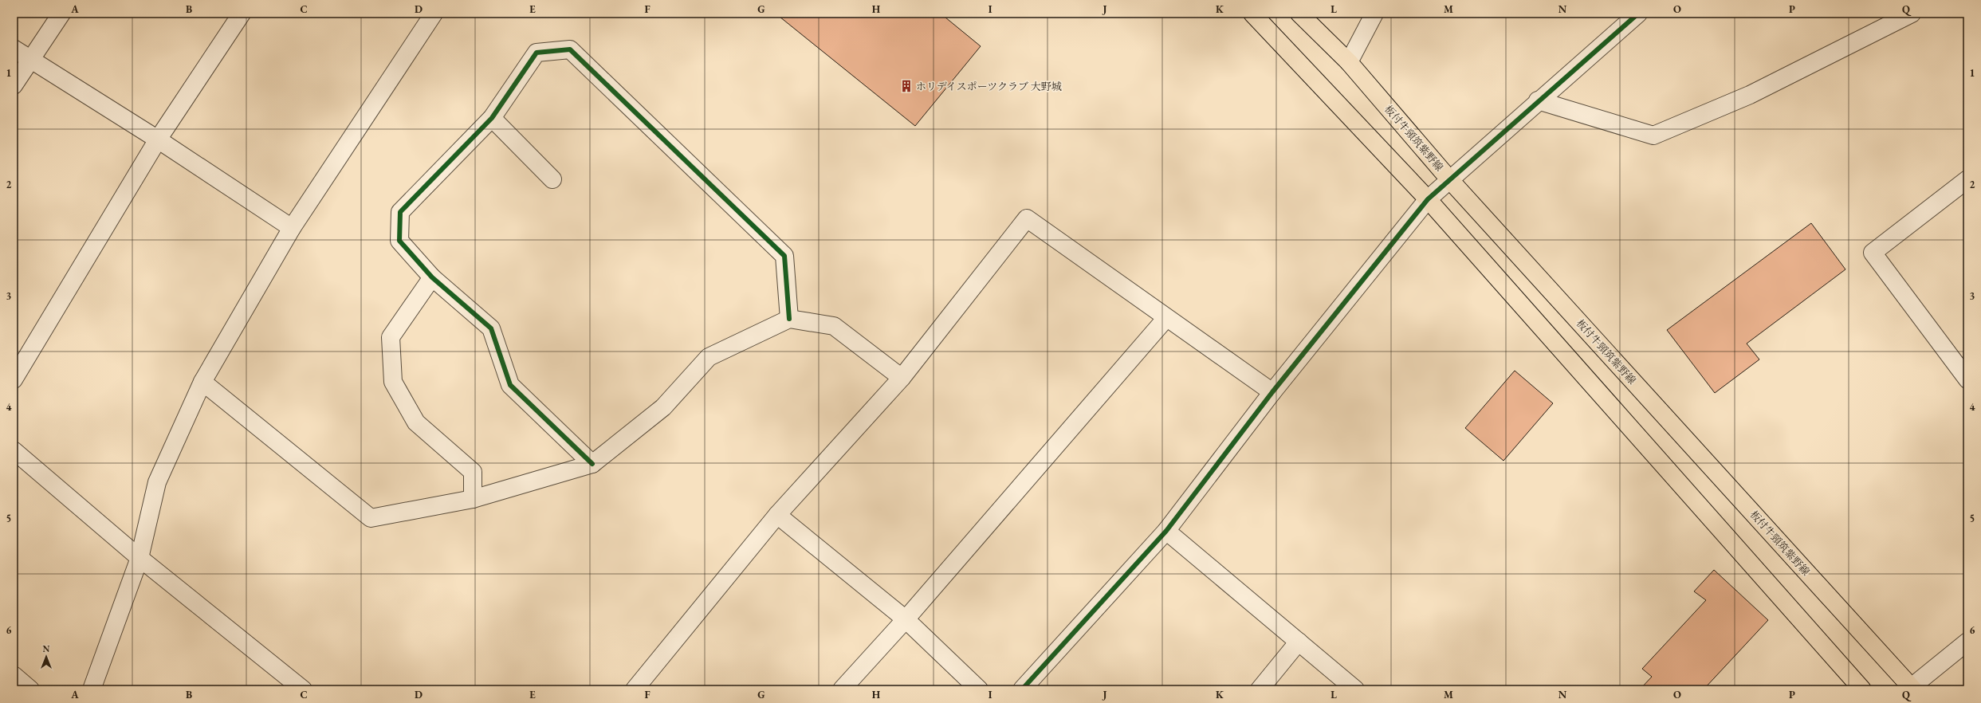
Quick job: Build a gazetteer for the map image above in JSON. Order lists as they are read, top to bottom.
{
  "streets": {
    "main road": ["板付牛頸筑紫野線"]
  },
  "places": {
    "building": ["ホリデイスポーツクラブ 大野城"]
  },
  "north": "top",
  "grid": {
    "columns": [
      "A",
      "B",
      "C",
      "D",
      "E",
      "F",
      "G",
      "H",
      "I",
      "J",
      "K",
      "L",
      "M",
      "N",
      "O",
      "P",
      "Q"
    ],
    "rows": [
      "1",
      "2",
      "3",
      "4",
      "5",
      "6"
    ]
  }
}
